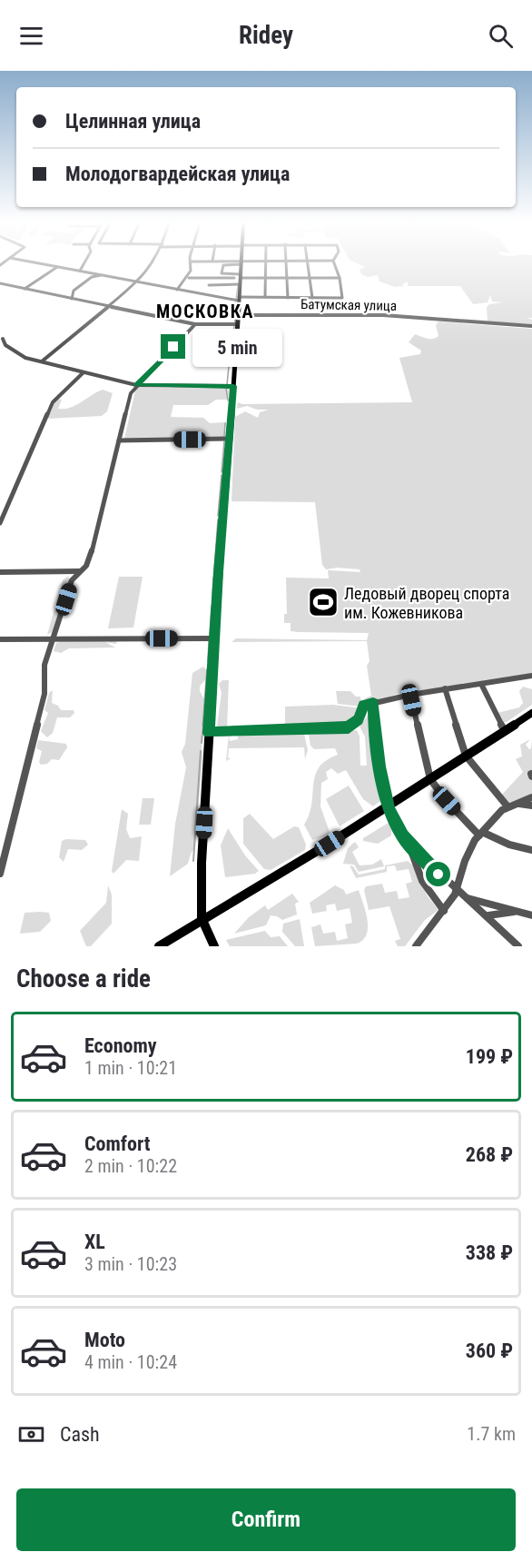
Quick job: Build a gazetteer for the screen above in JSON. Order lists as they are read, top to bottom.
{
  "streets": {
    "street": ["Батумская улица"]
  },
  "districts": ["МОСКОВКА"],
  "places": {
    "sports": ["Ледовый дворец спорта им. Кожевникова"]
  },
  "page": {
    "header": "Ridey",
    "banner": ["Целинная улица", "Молодогвардейская улица"],
    "bubble": "5 min",
    "heading": "Choose a ride",
    "list": [
      {
        "name": "Economy",
        "note": "1 min · 10:21",
        "value": "199 ₽"
      },
      {
        "name": "Comfort",
        "note": "2 min · 10:22",
        "value": "268 ₽"
      },
      {
        "name": "XL",
        "note": "3 min · 10:23",
        "value": "338 ₽"
      },
      {
        "name": "Moto",
        "note": "4 min · 10:24",
        "value": "360 ₽"
      }
    ],
    "pay": ["Cash", "1.7 km"],
    "buttons": "Confirm"
  }
}
